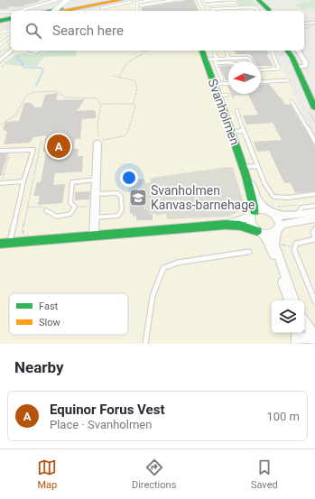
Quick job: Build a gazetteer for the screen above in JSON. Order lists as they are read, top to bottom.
{
  "streets": {
    "main road": ["Svanholmen"]
  },
  "places": {
    "school or university": ["Svanholmen Kanvas-barnehage"]
  },
  "legend": ["Fast", "Slow"],
  "north": "left",
  "page": {
    "search": "Search here",
    "pins": "A",
    "heading": "Nearby",
    "list": [
      {
        "mark": "A",
        "name": "Equinor Forus Vest",
        "note": "Place · Svanholmen",
        "value": "100 m"
      }
    ],
    "nav": ["Map", "Directions", "Saved"]
  }
}
